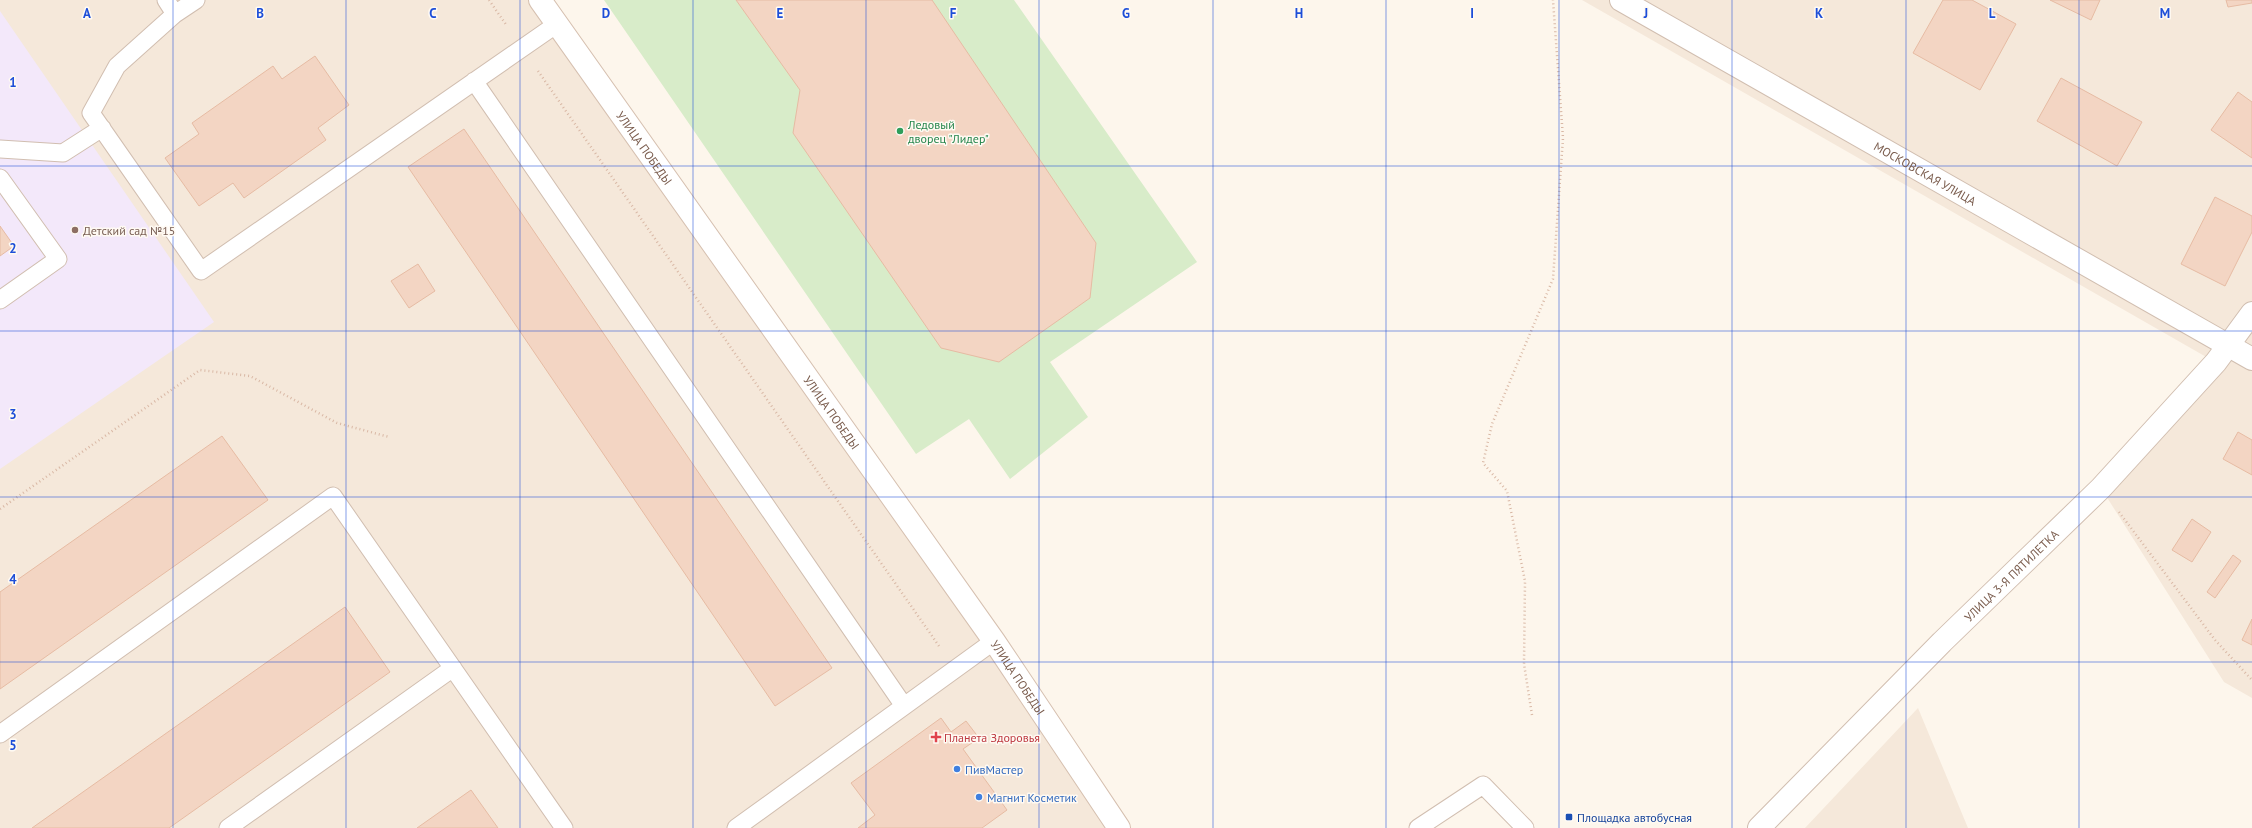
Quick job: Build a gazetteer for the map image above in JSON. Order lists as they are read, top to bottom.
{
  "streets": {
    "street": ["УЛИЦА ПОБЕДЫ", "МОСКОВСКАЯ УЛИЦА", "УЛИЦА 3-Я ПЯТИЛЕТКА"]
  },
  "crossings": [
    ["МОСКОВСКАЯ УЛИЦА", "УЛИЦА 3-Я ПЯТИЛЕТКА"]
  ],
  "places": {
    "other": [
      "Ледовый дворец \"Лидер\"",
      "Детский сад №15",
      "ПивМастер",
      "Магнит Косметик"
    ],
    "health": ["Планета Здоровья"],
    "transit": ["Площадка автобусная"]
  },
  "grid": {
    "columns": [
      "A",
      "B",
      "C",
      "D",
      "E",
      "F",
      "G",
      "H",
      "I",
      "J",
      "K",
      "L",
      "M"
    ],
    "rows": [
      "1",
      "2",
      "3",
      "4",
      "5"
    ]
  }
}
